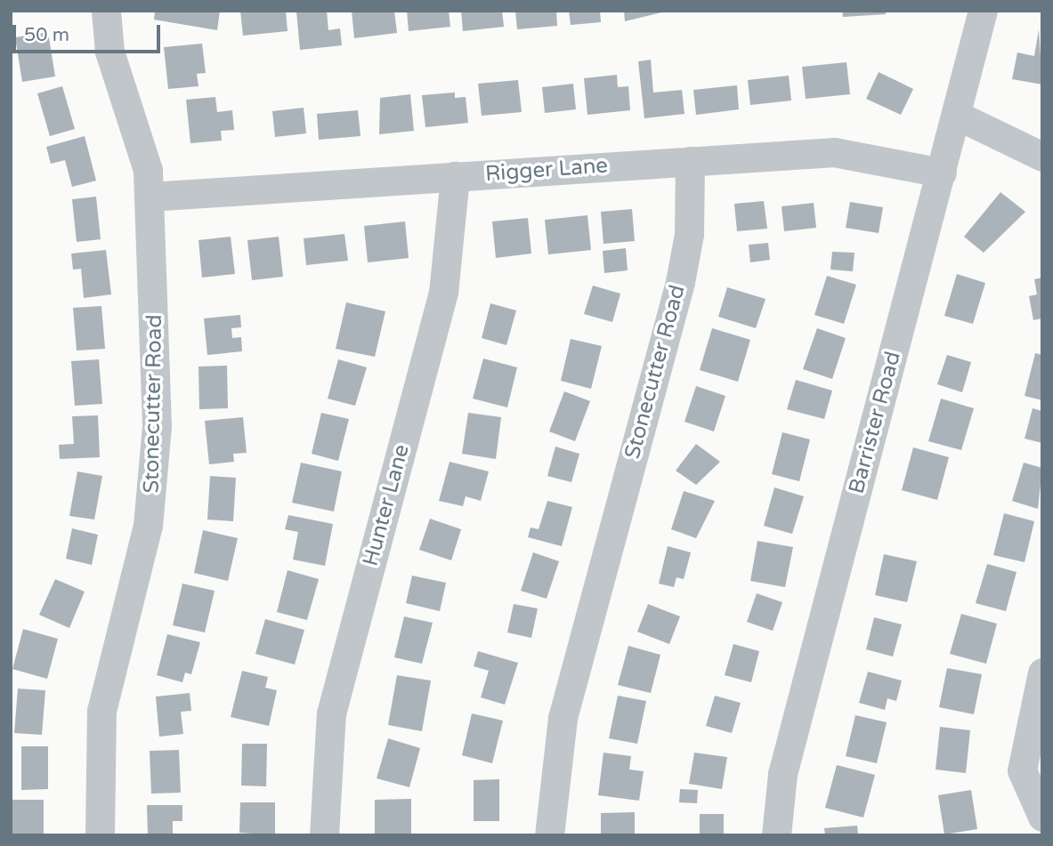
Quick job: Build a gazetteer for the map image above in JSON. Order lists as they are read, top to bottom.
{
  "streets": {
    "street": [
      "Rigger Lane",
      "Stonecutter Road",
      "Barrister Road",
      "Hunter Lane"
    ]
  },
  "crossings": [
    ["Rigger Lane", "Stonecutter Road"],
    ["Rigger Lane", "Barrister Road"],
    ["Rigger Lane", "Hunter Lane"]
  ],
  "scale_bar": "50 m"
}
